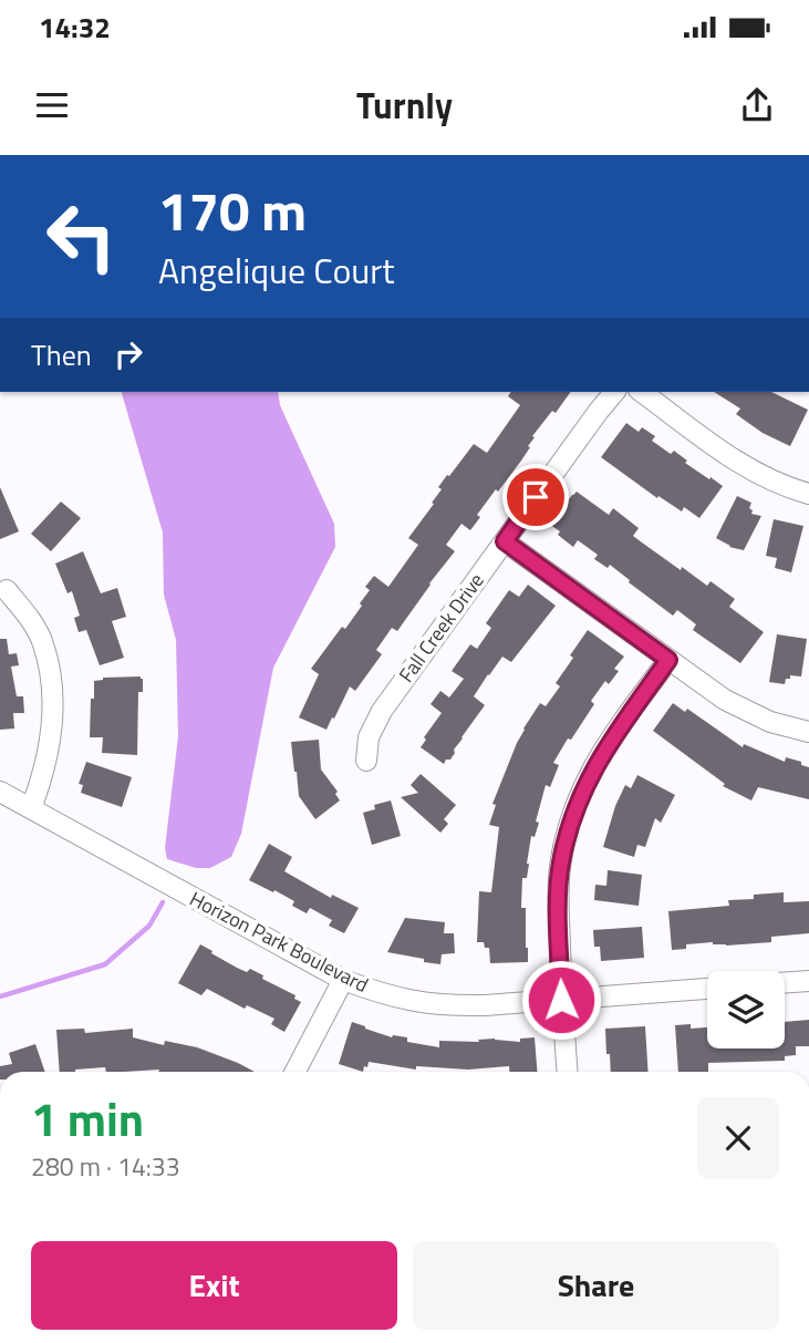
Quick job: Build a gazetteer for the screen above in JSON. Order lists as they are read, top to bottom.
{
  "streets": {
    "street": ["Fall Creek Drive", "Horizon Park Boulevard"]
  },
  "page": {
    "status": "14:32",
    "header": "Turnly",
    "turn": ["170 m", "Angelique Court"],
    "then": "Then",
    "heading": ["1 min", "280 m · 14:33"],
    "buttons": ["Exit", "Share"]
  }
}
